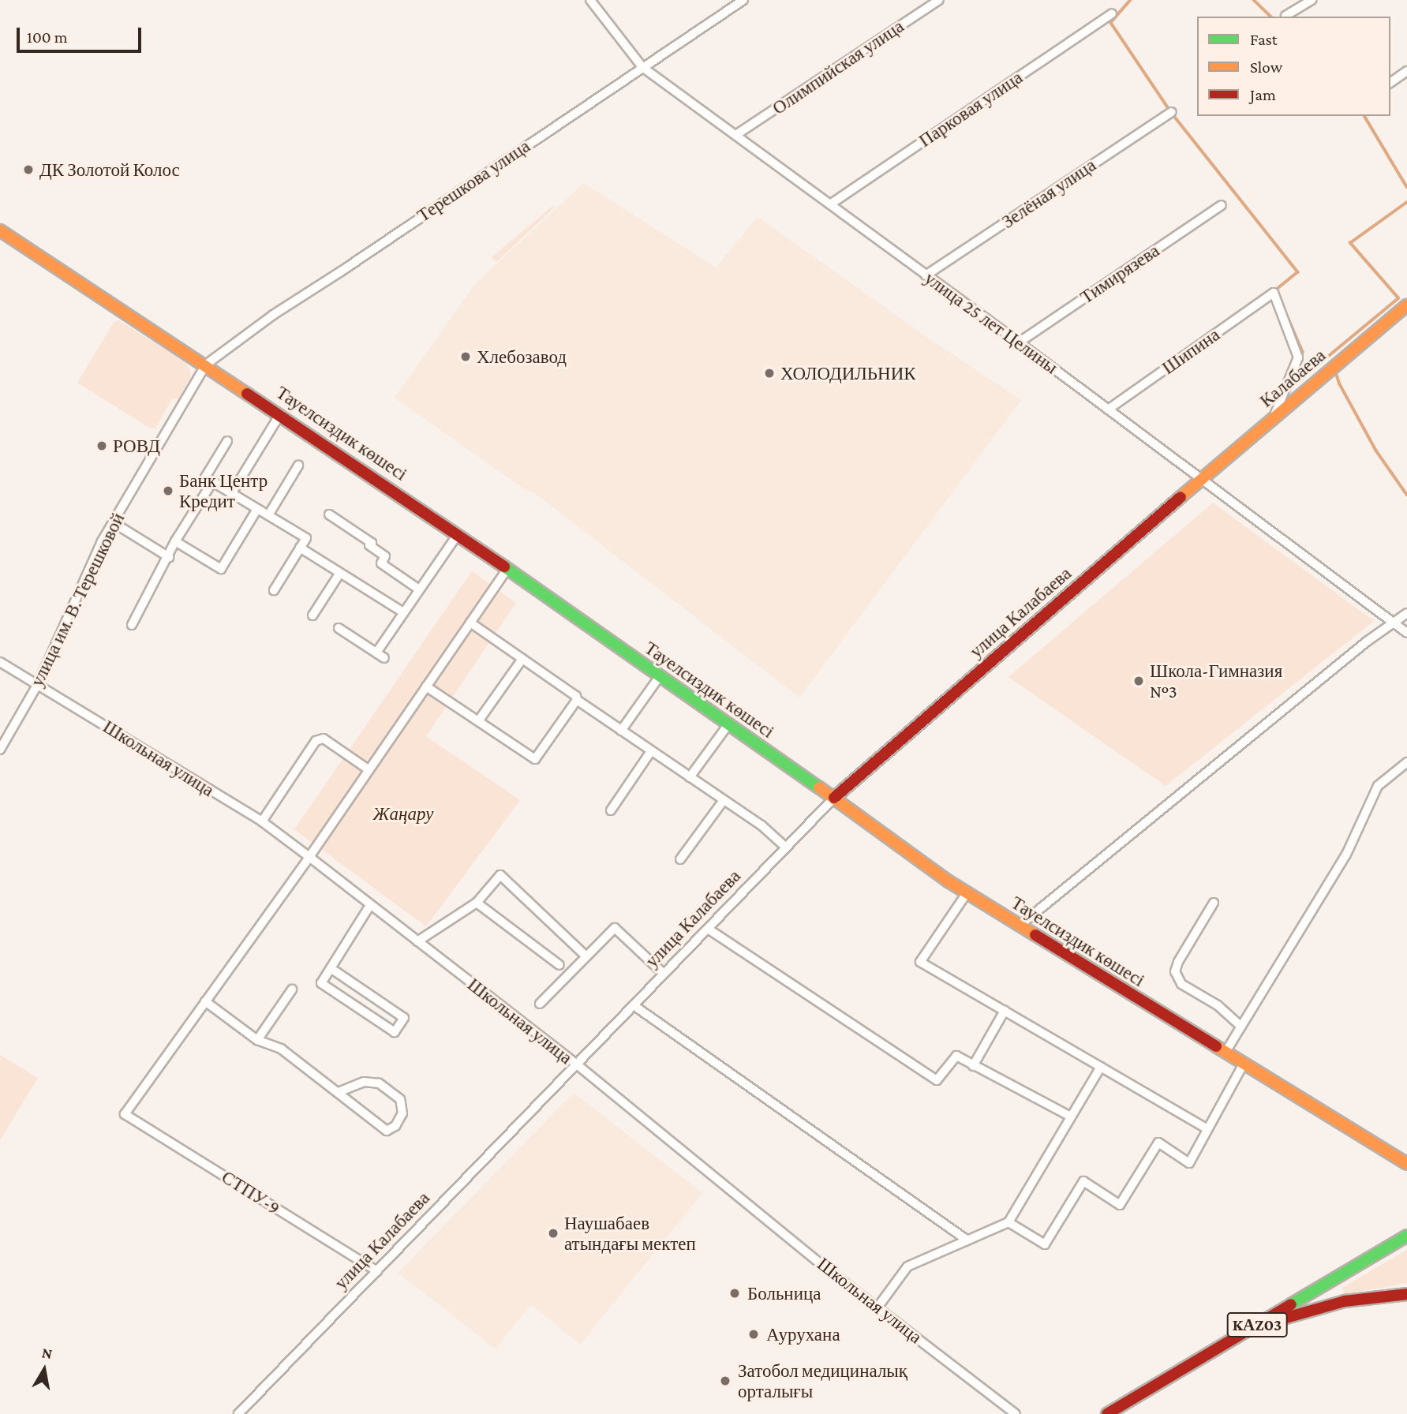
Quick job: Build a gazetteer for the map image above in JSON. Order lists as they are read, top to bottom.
{
  "streets": {
    "main road": [
      "Калабаева",
      "Тауелсиздик көшесі",
      "улица Калабаева",
      "KАZ03"
    ],
    "street": [
      "Олимпийская улица",
      "Парковая улица",
      "Терешкова улица",
      "Зелёная улица",
      "Тимирязева",
      "улица 25 лет Целины",
      "Шипина",
      "улица им. В. Терешковой",
      "Школьная улица",
      "СТПУ-9"
    ]
  },
  "crossings": [
    ["Олимпийская улица", "улица 25 лет Целины"],
    ["Парковая улица", "улица 25 лет Целины"],
    ["Терешкова улица", "улица 25 лет Целины"],
    ["Терешкова улица", "Тауелсиздик көшесі"],
    ["Терешкова улица", "улица им. В. Терешковой"],
    ["Зелёная улица", "улица 25 лет Целины"],
    ["Тимирязева", "улица 25 лет Целины"],
    ["улица 25 лет Целины", "Шипина"],
    ["улица 25 лет Целины", "Калабаева"],
    ["улица 25 лет Целины", "улица Калабаева"],
    ["Шипина", "Калабаева"],
    ["Калабаева", "улица Калабаева"],
    ["Тауелсиздик көшесі", "улица им. В. Терешковой"],
    ["Тауелсиздик көшесі", "улица Калабаева"],
    ["улица им. В. Терешковой", "Школьная улица"],
    ["улица Калабаева", "Школьная улица"],
    ["улица Калабаева", "СТПУ-9"]
  ],
  "parks": ["Жаңару"],
  "places": [
    "ДК Золотой Колос",
    "Хлебозавод",
    "ХОЛОДИЛЬНИК",
    "РОВД",
    "Банк Центр Кредит",
    "Школа-Гимназия №3",
    "Наушабаев атындағы мектеп",
    "Больница",
    "Аурухана",
    "Затобол медициналық орталығы"
  ],
  "legend": ["Fast", "Slow", "Jam"],
  "scale_bar": "100 m",
  "north": "top"
}
